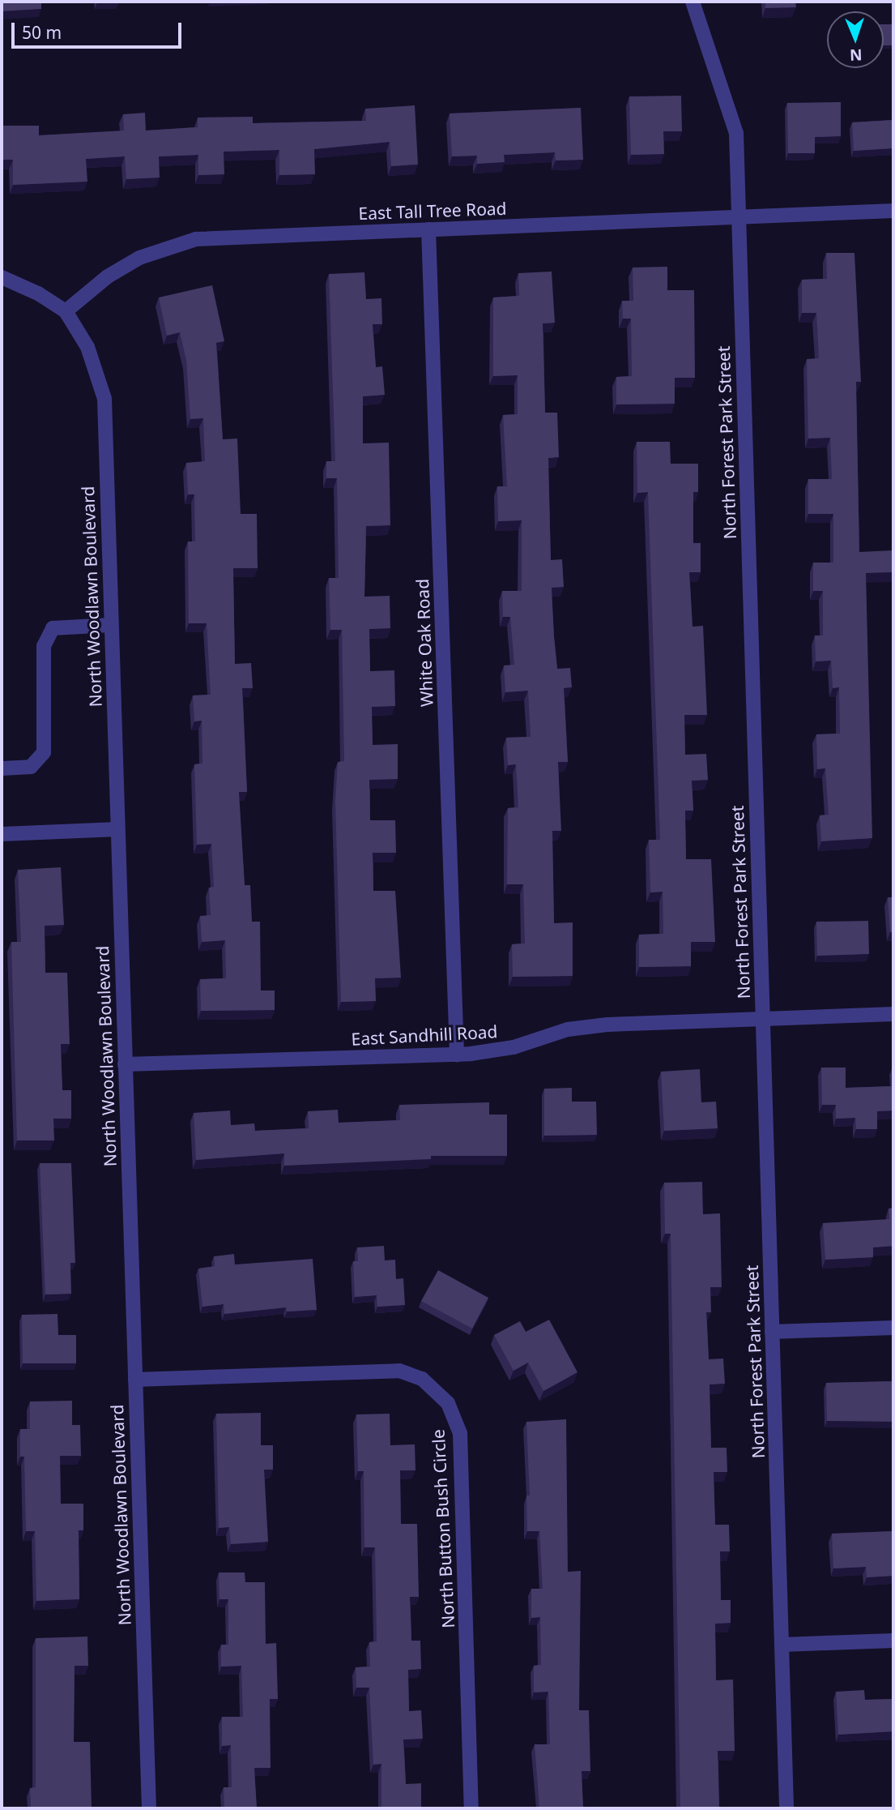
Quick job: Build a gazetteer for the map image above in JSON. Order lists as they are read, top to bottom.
{
  "streets": {
    "street": [
      "East Tall Tree Road",
      "North Forest Park Street",
      "North Woodlawn Boulevard",
      "White Oak Road",
      "East Sandhill Road",
      "North Button Bush Circle"
    ]
  },
  "crossings": [
    ["East Tall Tree Road", "North Forest Park Street"],
    ["East Tall Tree Road", "North Woodlawn Boulevard"],
    ["East Tall Tree Road", "White Oak Road"],
    ["North Forest Park Street", "East Sandhill Road"],
    ["North Woodlawn Boulevard", "East Sandhill Road"],
    ["North Woodlawn Boulevard", "North Button Bush Circle"],
    ["White Oak Road", "East Sandhill Road"]
  ],
  "scale_bar": "50 m",
  "north": "bottom"
}
